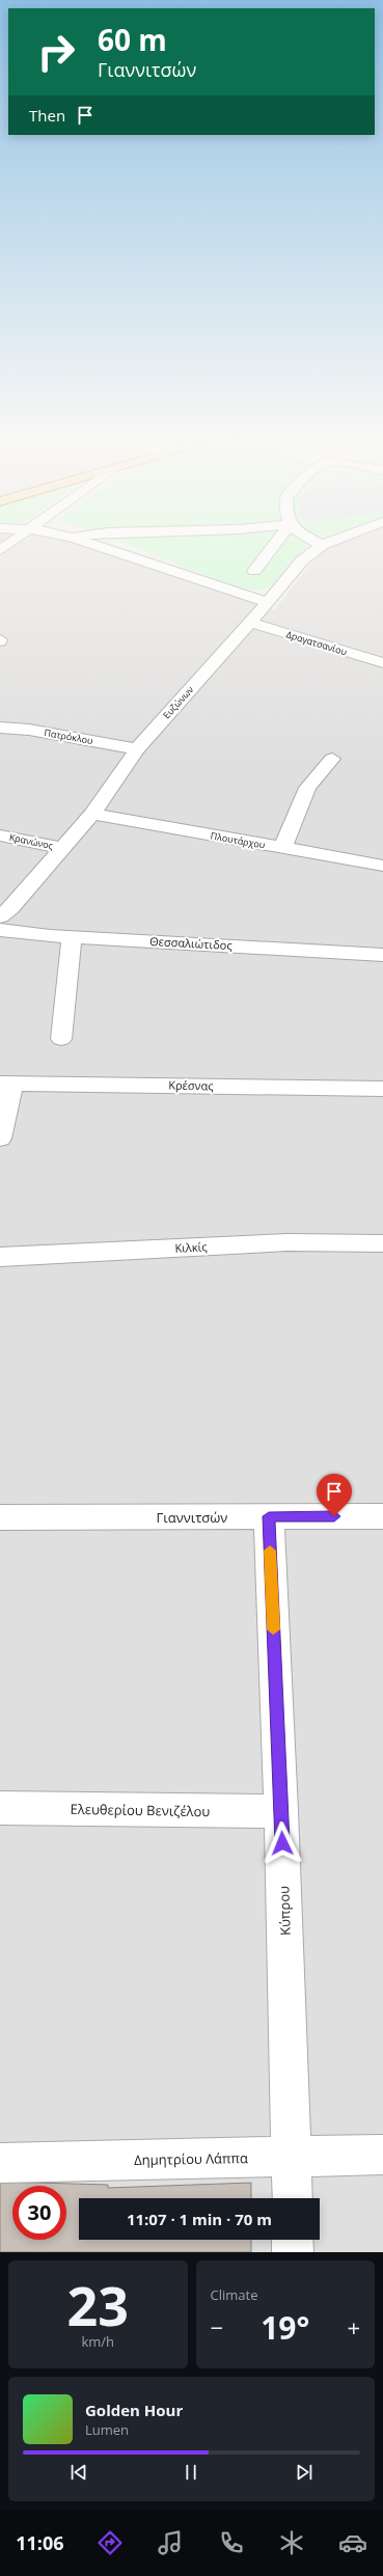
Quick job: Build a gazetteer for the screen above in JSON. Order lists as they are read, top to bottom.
{
  "streets": {
    "street": [
      "Δραγατσανίου",
      "Ευζώνων",
      "Πατρόκλου",
      "Πλουτάρχου",
      "Κρανώνος",
      "Θεσσαλιώτιδος",
      "Κρέσνας",
      "Κιλκίς",
      "Γιαννιτσών",
      "Ελευθερίου Βενιζέλου",
      "Κύπρου",
      "Δημητρίου Λάππα"
    ]
  },
  "crossings": [
    ["Δραγατσανίου", "Ευζώνων"],
    ["Ευζώνων", "Πατρόκλου"],
    ["Ευζώνων", "Πλουτάρχου"],
    ["Ευζώνων", "Κρανώνος"],
    ["Γιαννιτσών", "Κύπρου"],
    ["Ελευθερίου Βενιζέλου", "Κύπρου"],
    ["Κύπρου", "Δημητρίου Λάππα"]
  ],
  "page": {
    "turn": ["60 m", "Γιαννιτσών"],
    "then": "Then",
    "limit": "30",
    "trip": "11:07 · 1 min · 70 m",
    "tile": [
      ["23", "km/h"],
      "Climate"
    ],
    "heat": ["−", "19°", "+"],
    "song": ["Golden Hour", "Lumen"],
    "tabs": "11:06"
  }
}
